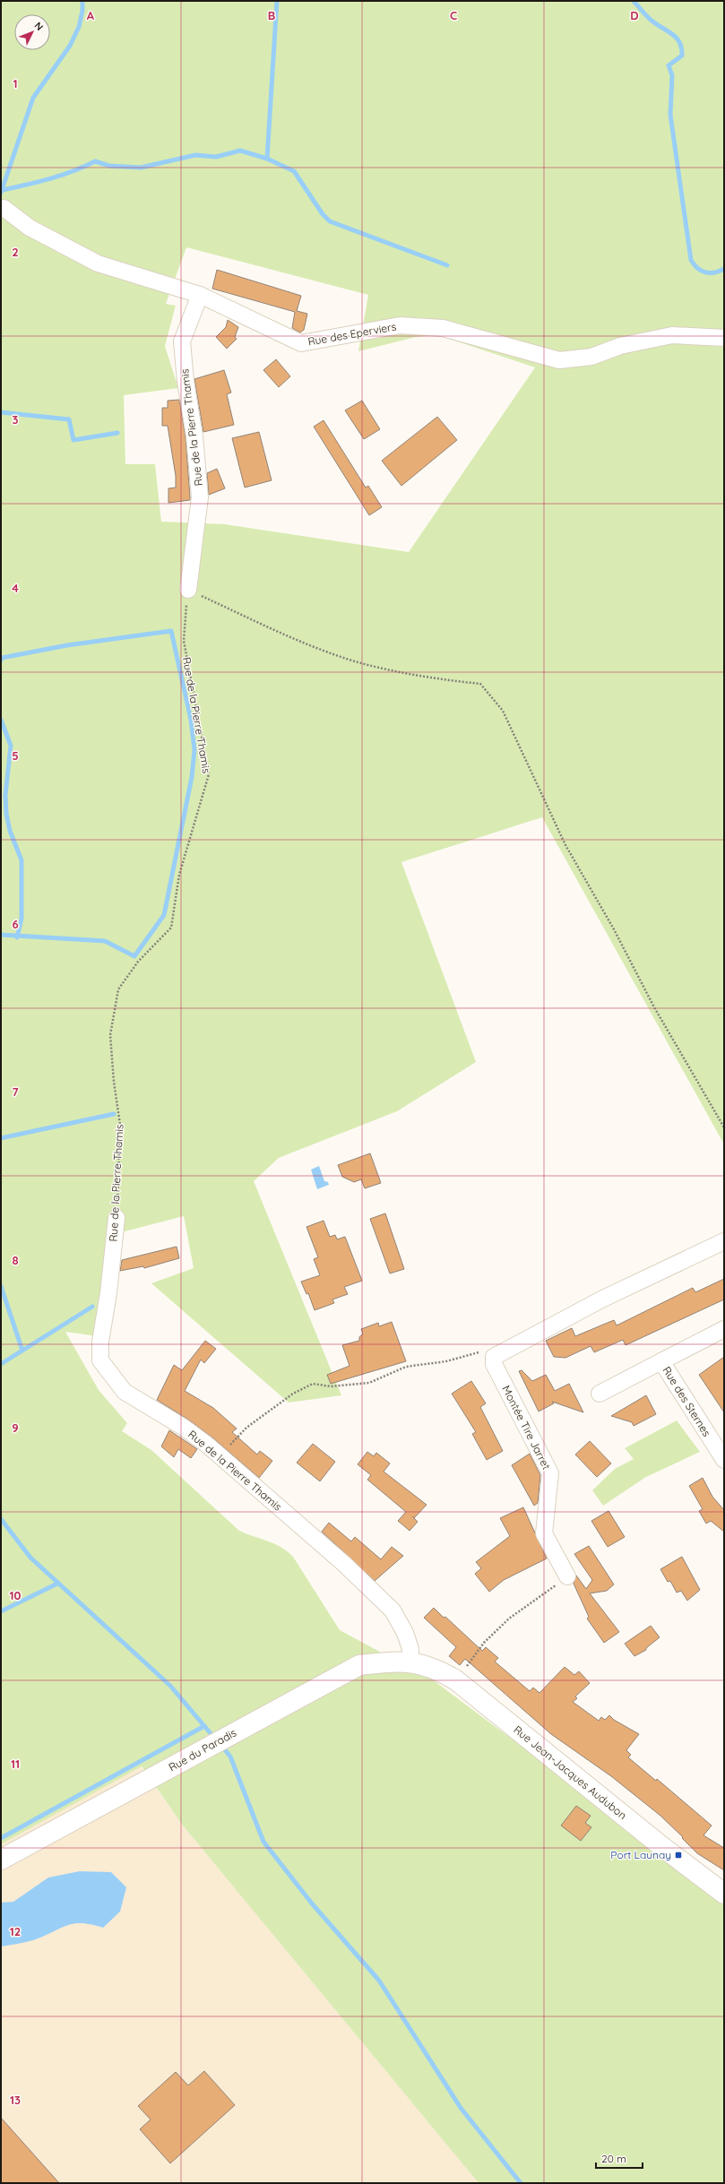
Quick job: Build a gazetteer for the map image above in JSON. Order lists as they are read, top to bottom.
{
  "streets": {
    "main road": ["Rue du Paradis", "Rue Jean-Jacques Audubon"],
    "street": [
      "Rue des Eperviers",
      "Rue de la Pierre Thamis",
      "Rue des Sternes",
      "Montée Tire Jarret"
    ]
  },
  "crossings": [
    ["Rue des Eperviers", "Rue de la Pierre Thamis"],
    ["Rue de la Pierre Thamis", "Rue du Paradis"],
    ["Rue de la Pierre Thamis", "Rue Jean-Jacques Audubon"],
    ["Rue du Paradis", "Rue Jean-Jacques Audubon"]
  ],
  "places": {
    "transit": ["Port Launay"]
  },
  "scale_bar": "20 m",
  "north": "top right",
  "grid": {
    "columns": [
      "A",
      "B",
      "C",
      "D"
    ],
    "rows": [
      "1",
      "2",
      "3",
      "4",
      "5",
      "6",
      "7",
      "8",
      "9",
      "10",
      "11",
      "12",
      "13"
    ]
  }
}
